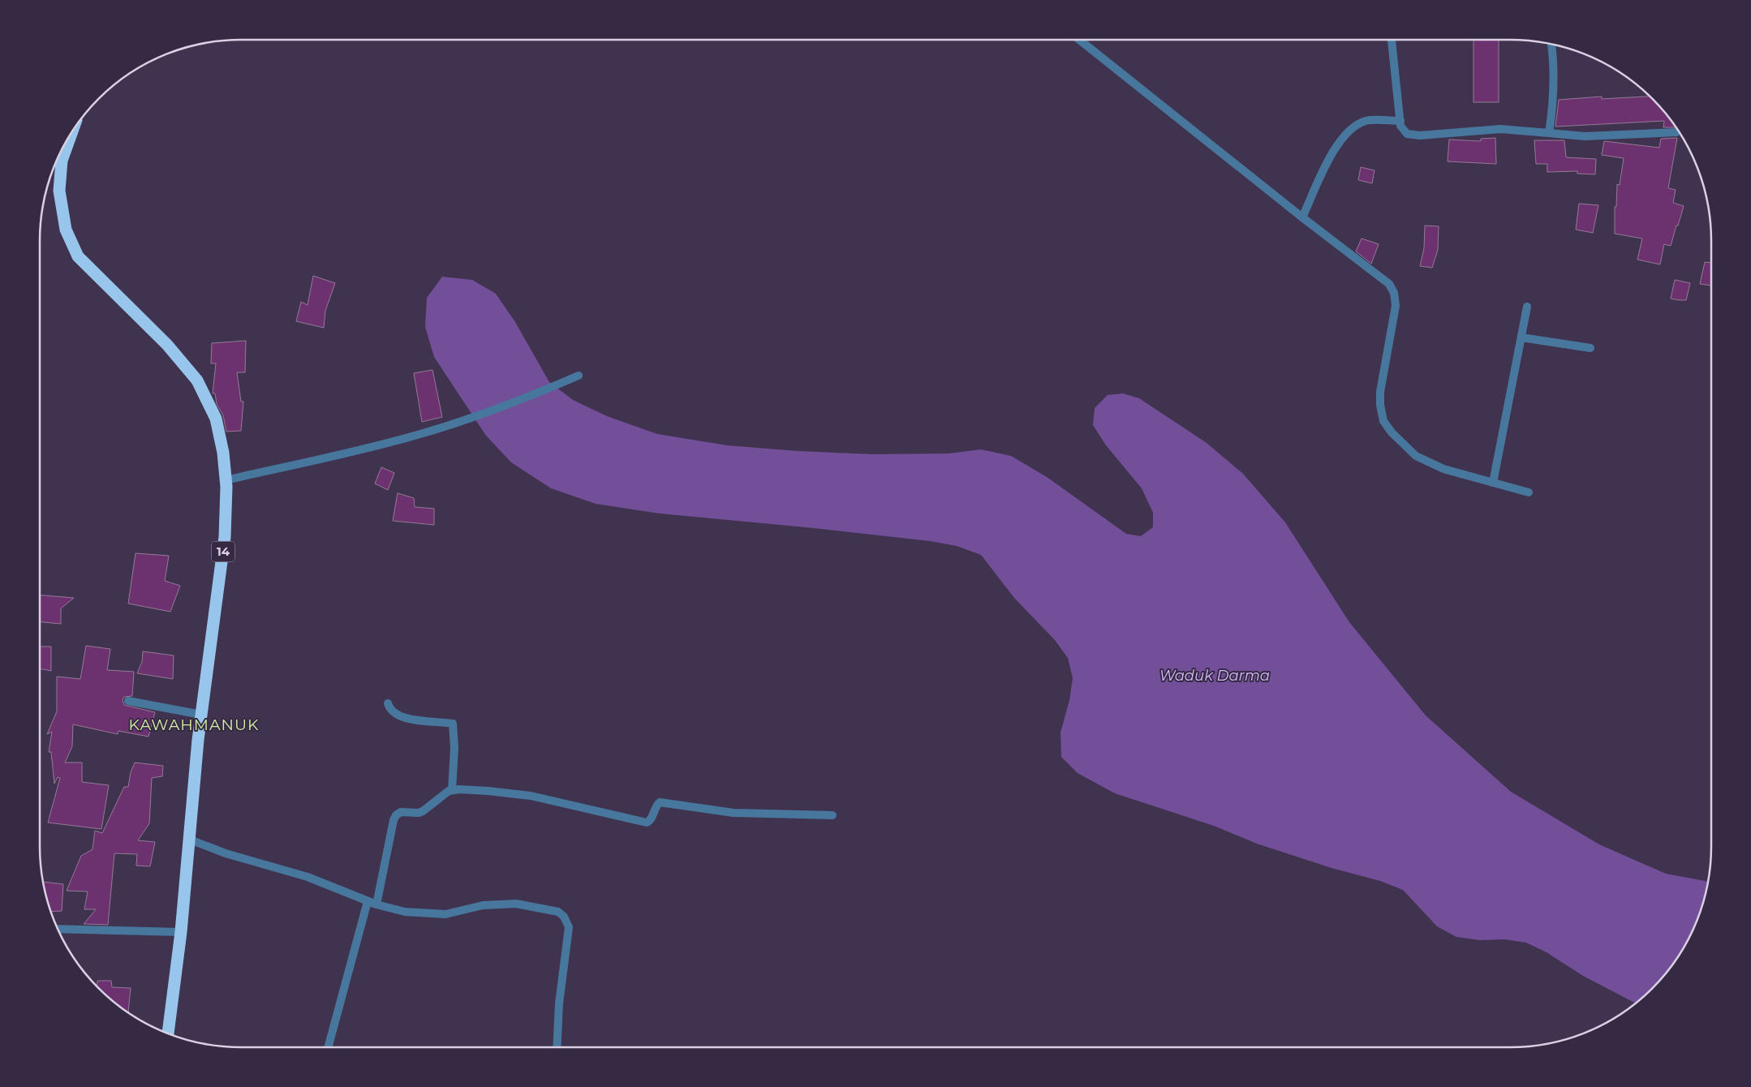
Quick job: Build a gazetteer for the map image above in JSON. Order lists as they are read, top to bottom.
{
  "streets": {
    "highway": ["14"]
  },
  "districts": ["KAWAHMANUK"],
  "water": ["Waduk Darma"]
}
